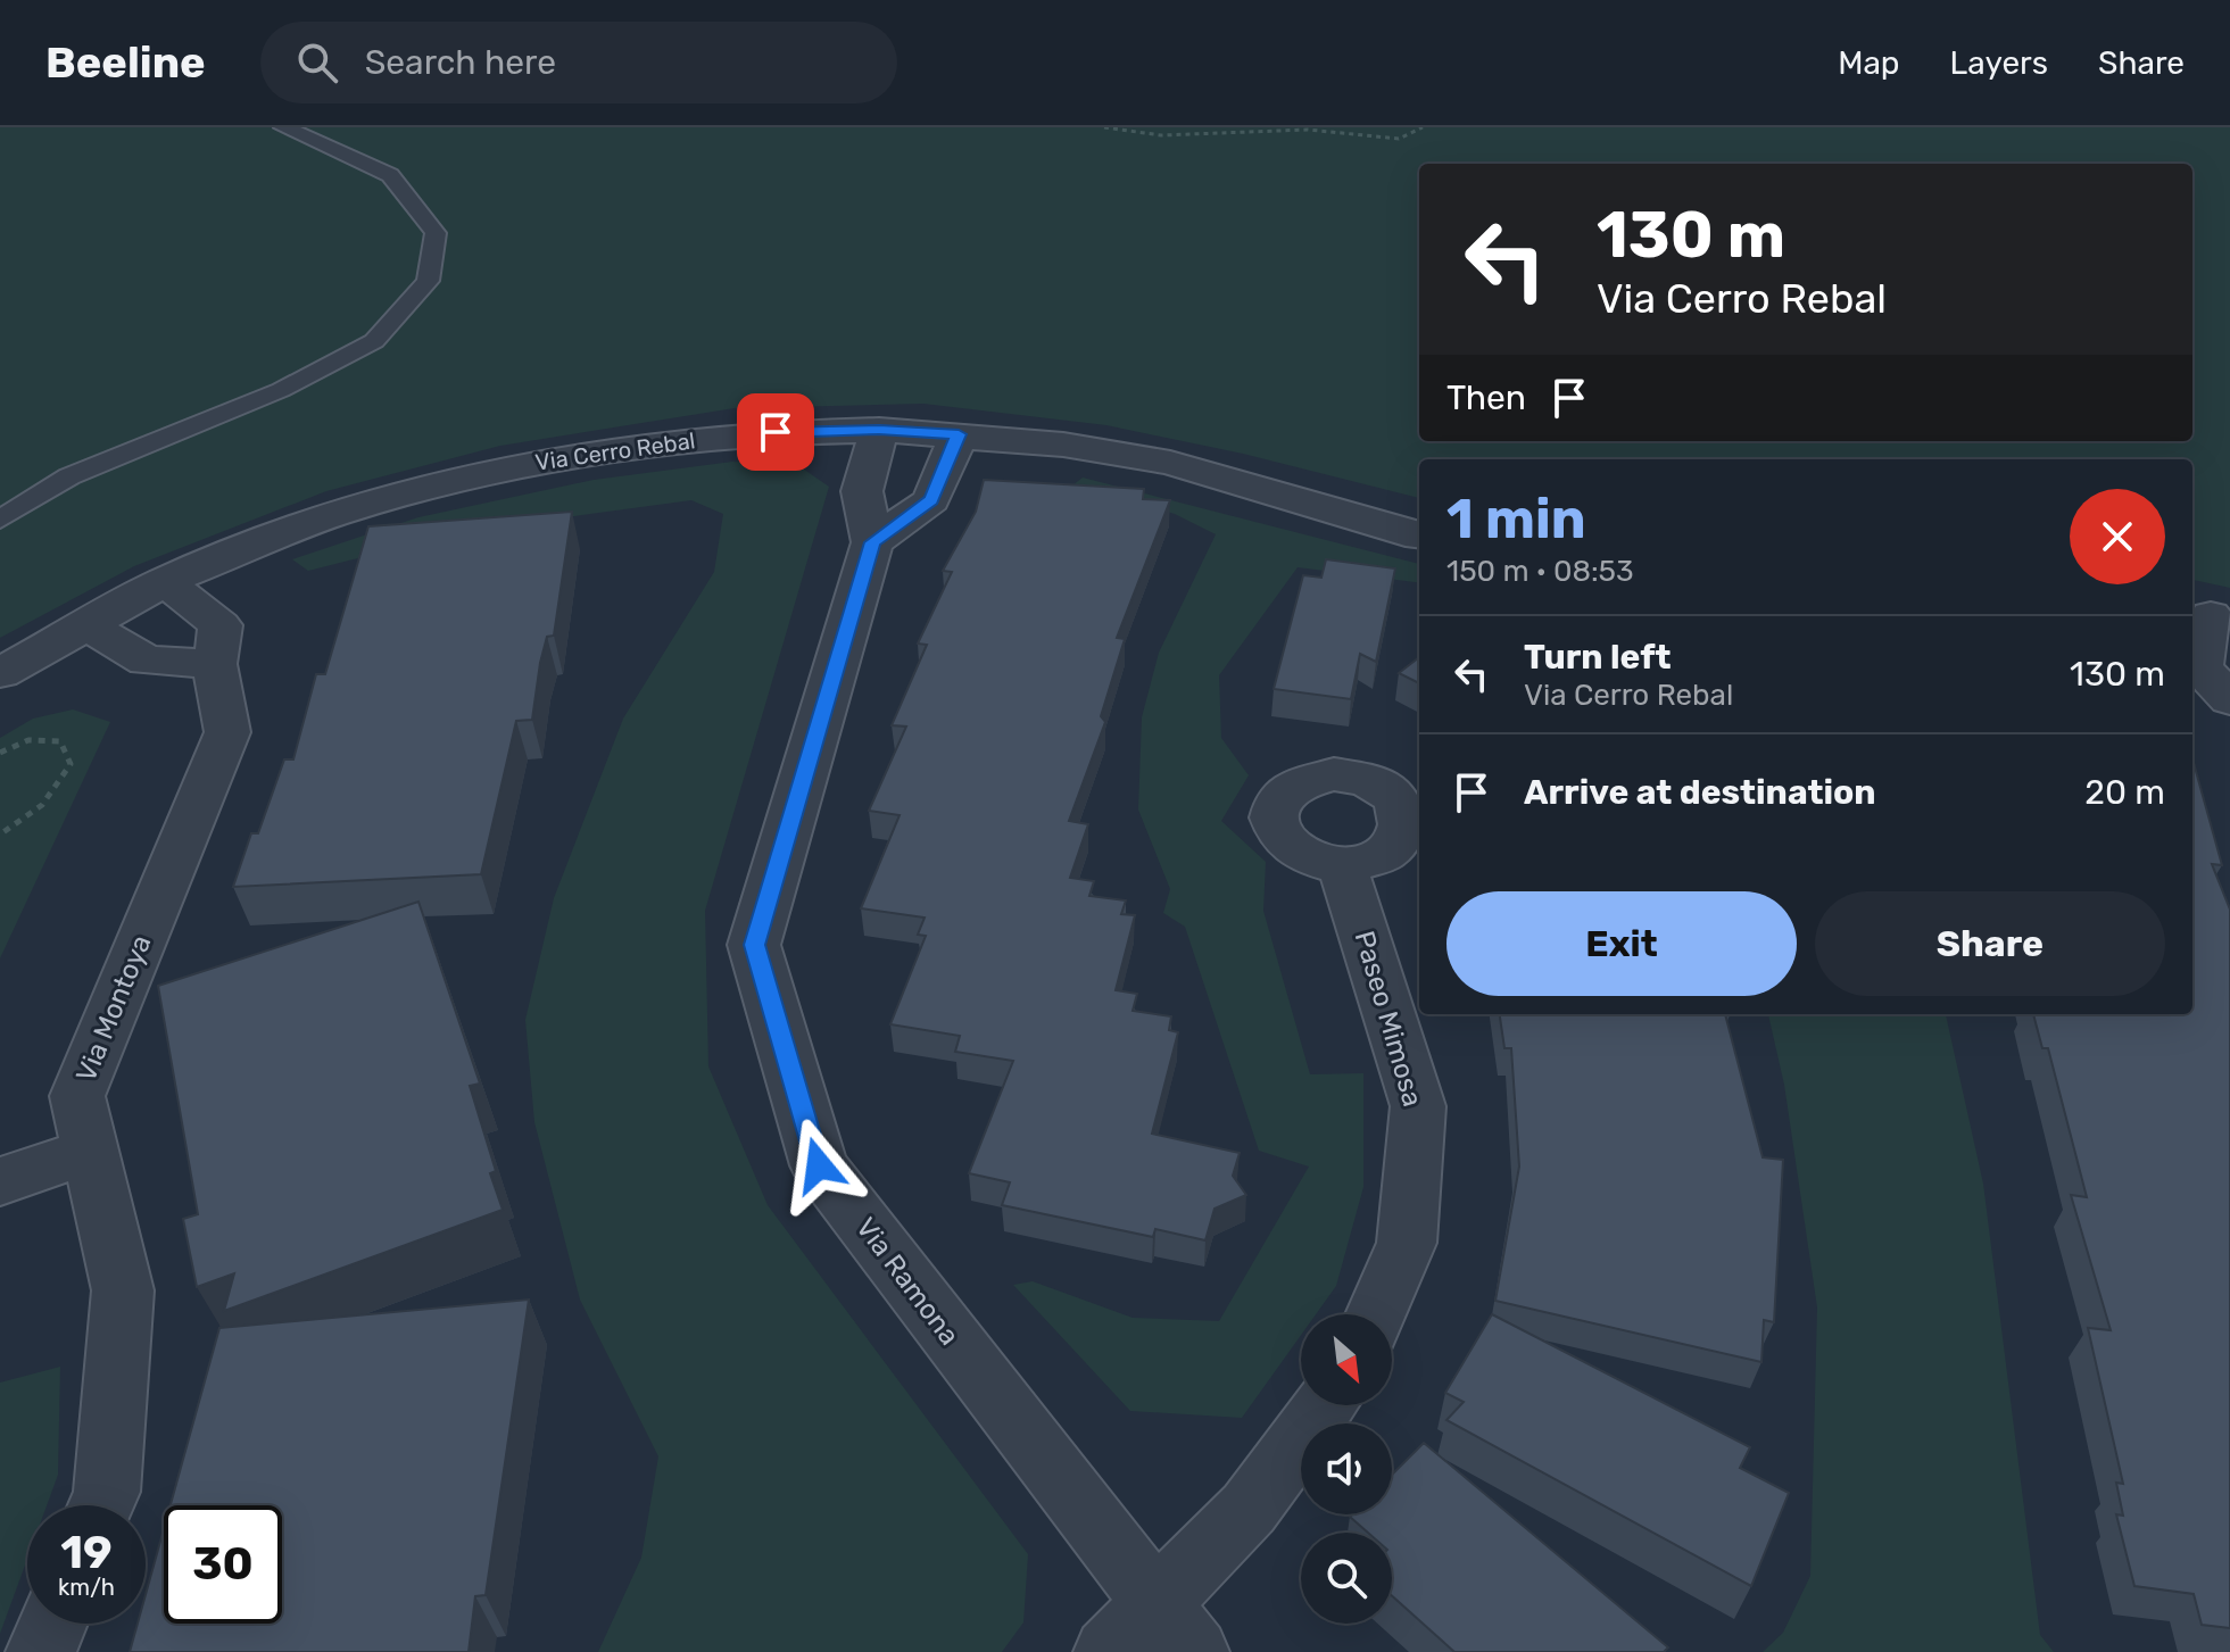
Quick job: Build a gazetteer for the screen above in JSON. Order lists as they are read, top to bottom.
{
  "streets": {
    "street": [
      "Via Cerro Rebal",
      "Via Montoya",
      "Paseo Mimosa",
      "Via Ramona"
    ]
  },
  "crossings": [
    ["Via Cerro Rebal", "Via Montoya"],
    ["Via Cerro Rebal", "Via Ramona"]
  ],
  "north": "bottom right",
  "page": {
    "header": "Beeline",
    "search": "Search here",
    "nav": ["Map", "Layers", "Share"],
    "turn": ["130 m", "Via Cerro Rebal"],
    "then": "Then",
    "heading": ["1 min", "150 m · 08:53"],
    "list": [
      {
        "name": "Turn left",
        "note": "Via Cerro Rebal",
        "value": "130 m"
      },
      {
        "name": "Arrive at destination",
        "value": "20 m"
      }
    ],
    "buttons": ["Exit", "Share"],
    "speed": "19 km/h",
    "limit": "30"
  }
}
